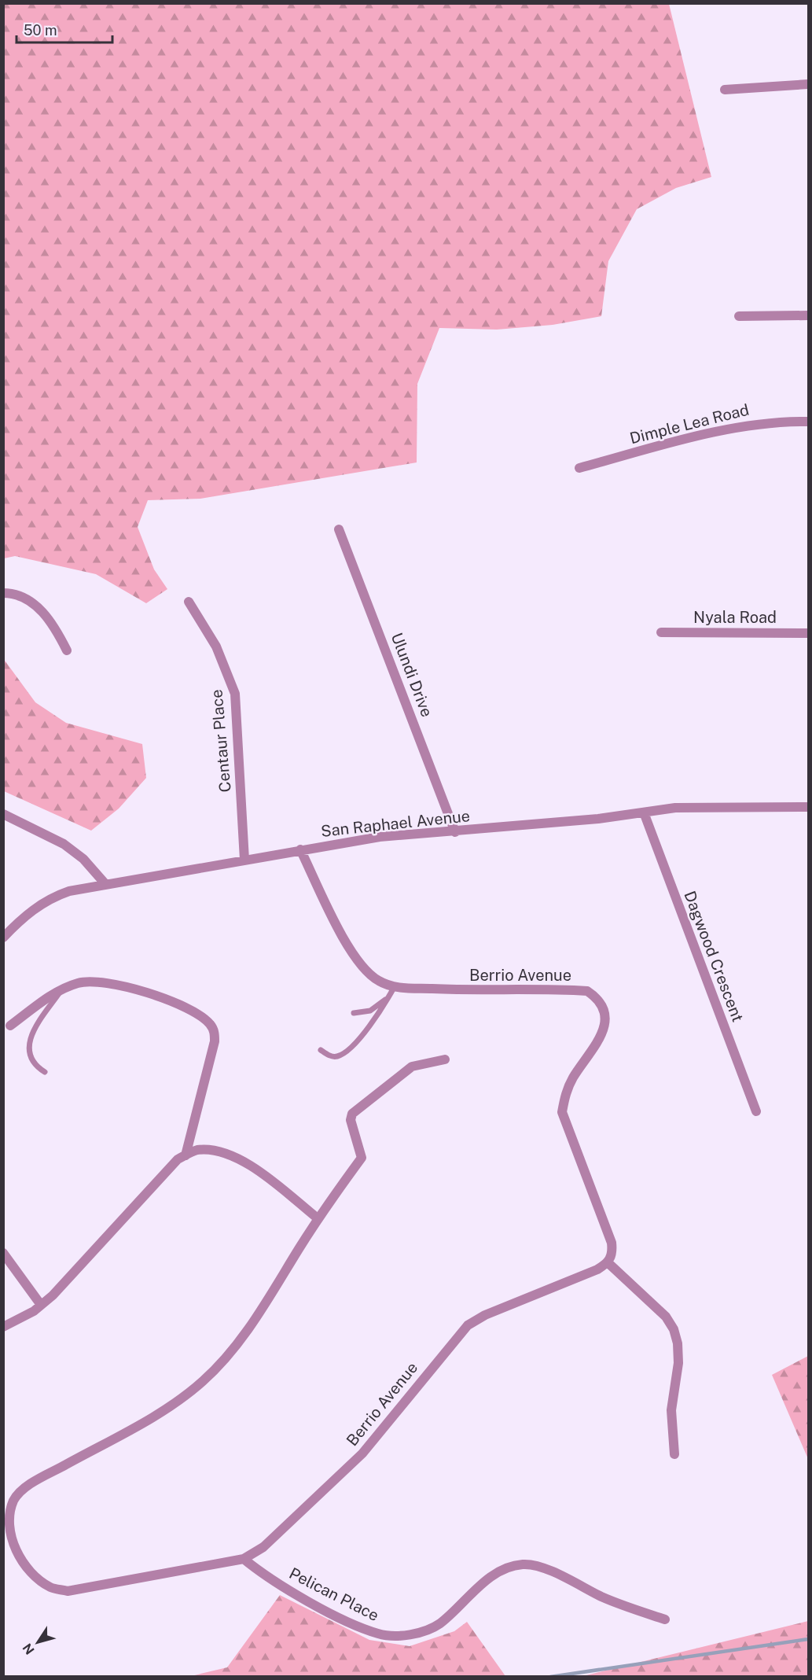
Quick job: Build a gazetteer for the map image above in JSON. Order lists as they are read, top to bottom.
{
  "streets": {
    "street": [
      "Dimple Lea Road",
      "Nyala Road",
      "Ulundi Drive",
      "Centaur Place",
      "San Raphael Avenue",
      "Dagwood Crescent",
      "Berrio Avenue",
      "Pelican Place"
    ]
  },
  "crossings": [
    ["Ulundi Drive", "San Raphael Avenue"],
    ["Centaur Place", "San Raphael Avenue"],
    ["San Raphael Avenue", "Dagwood Crescent"],
    ["San Raphael Avenue", "Berrio Avenue"],
    ["Berrio Avenue", "Pelican Place"]
  ],
  "scale_bar": "50 m",
  "north": "bottom left"
}
